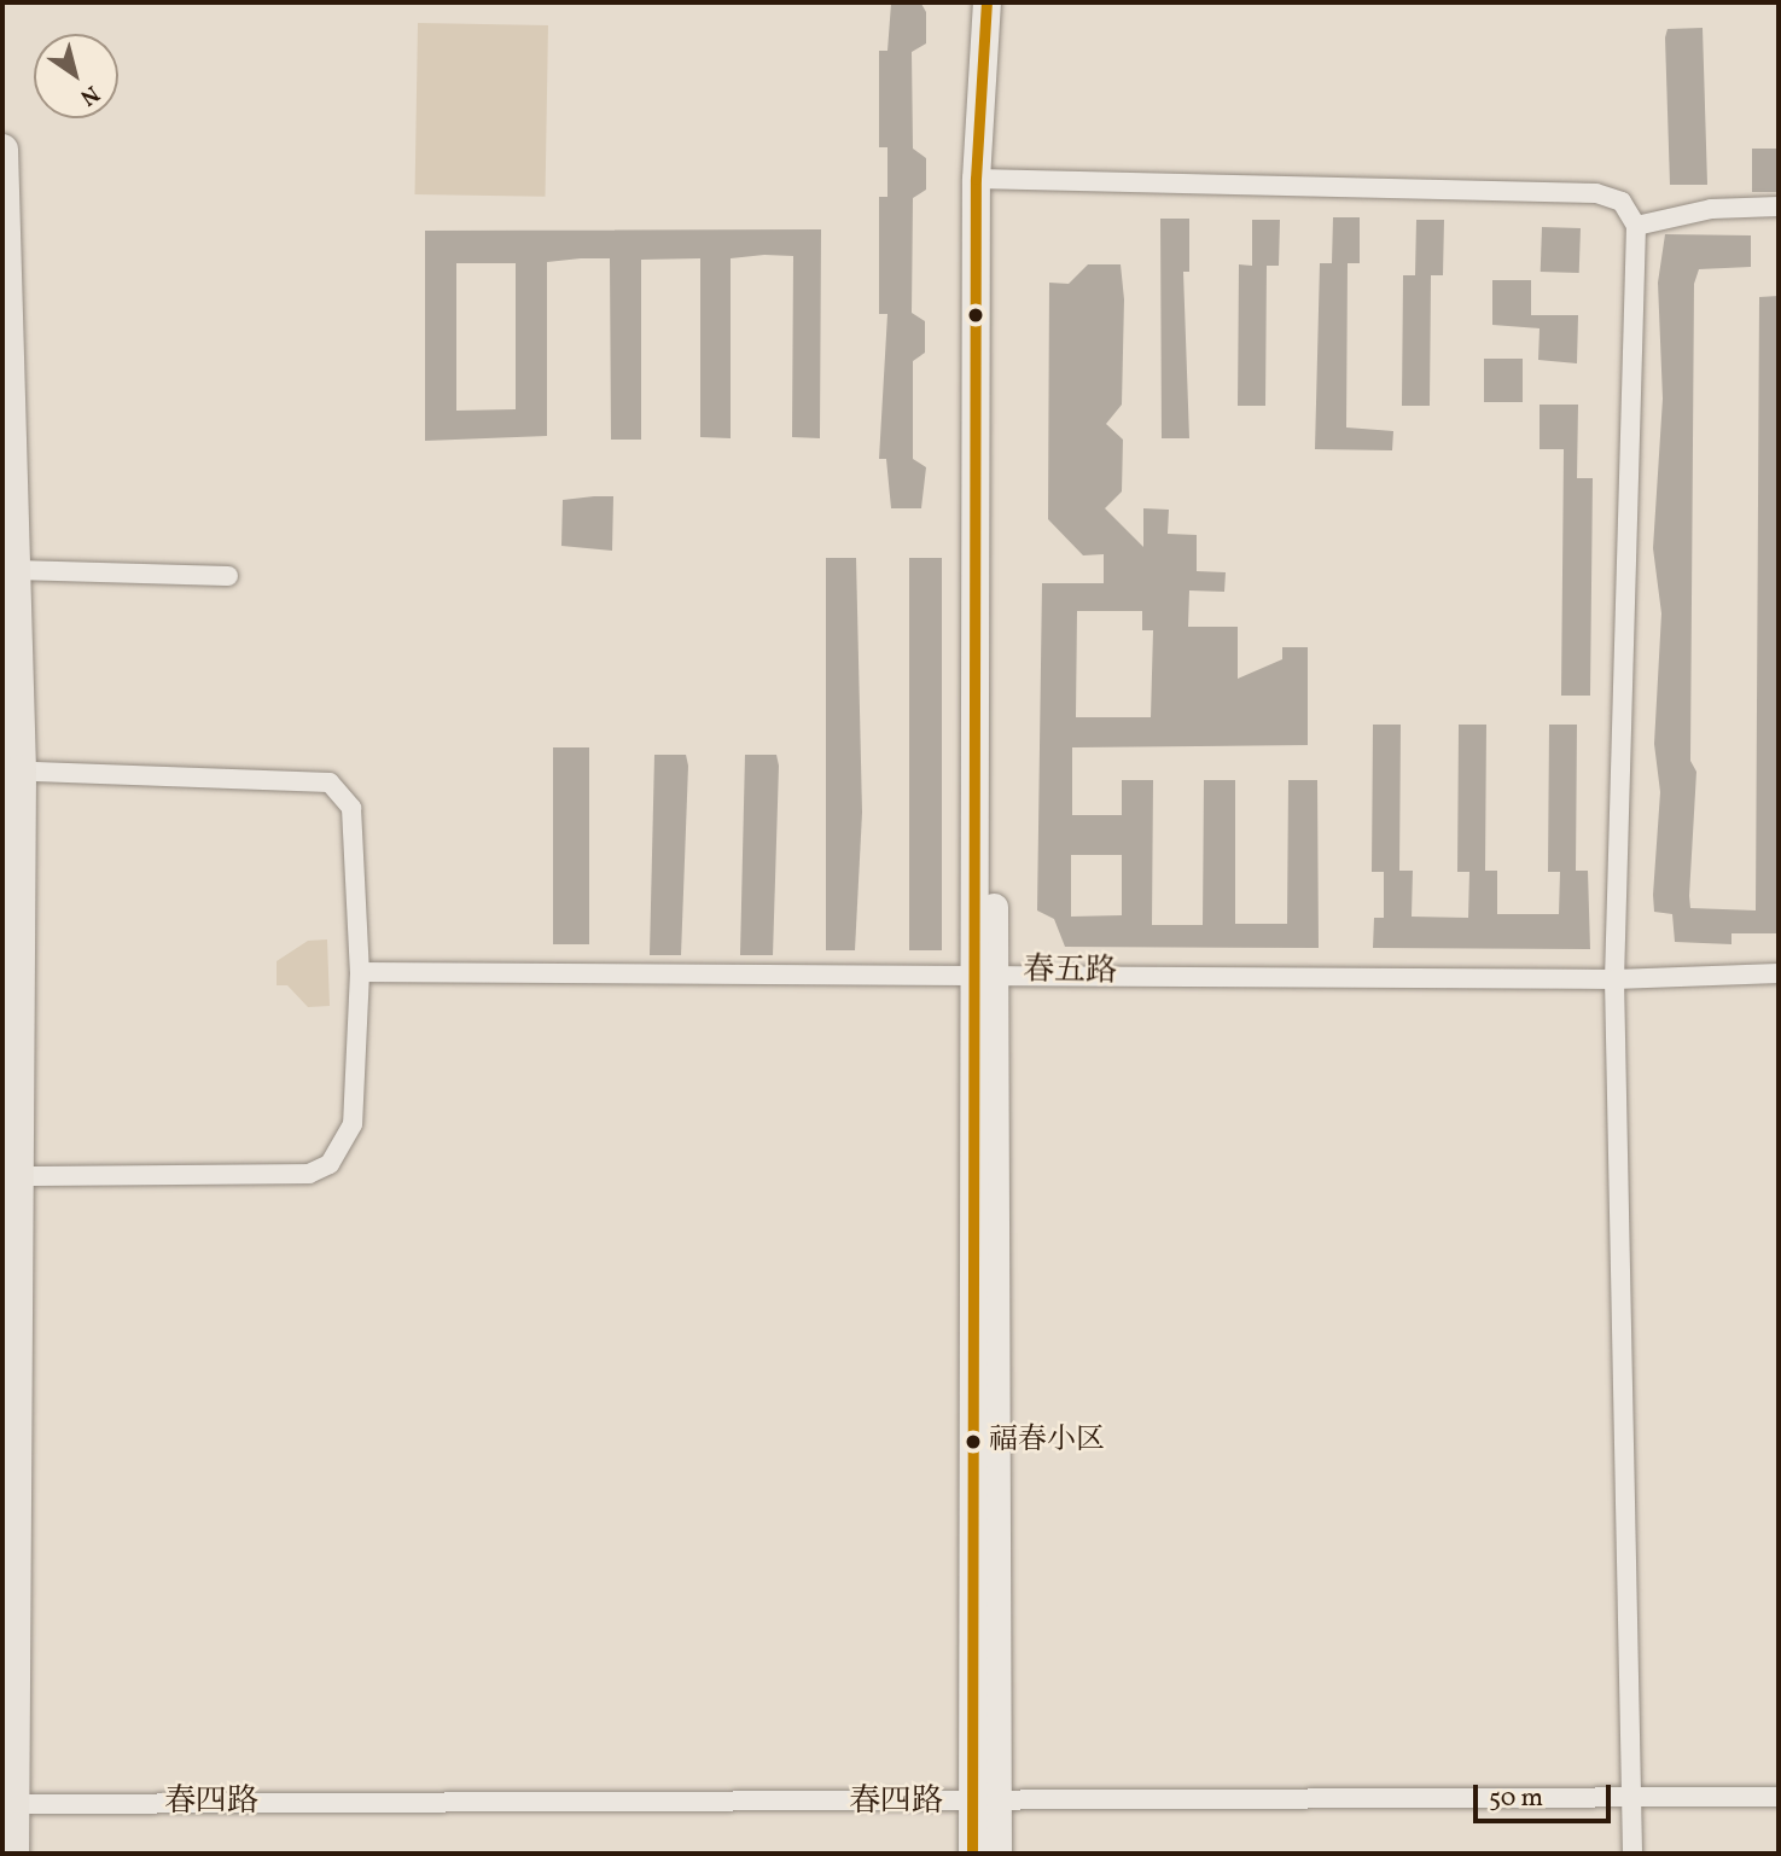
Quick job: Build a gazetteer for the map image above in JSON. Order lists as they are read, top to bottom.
{
  "streets": {
    "street": ["春五路", "春四路"]
  },
  "places": ["福春小区"],
  "scale_bar": "50 m",
  "north": "bottom right"
}
